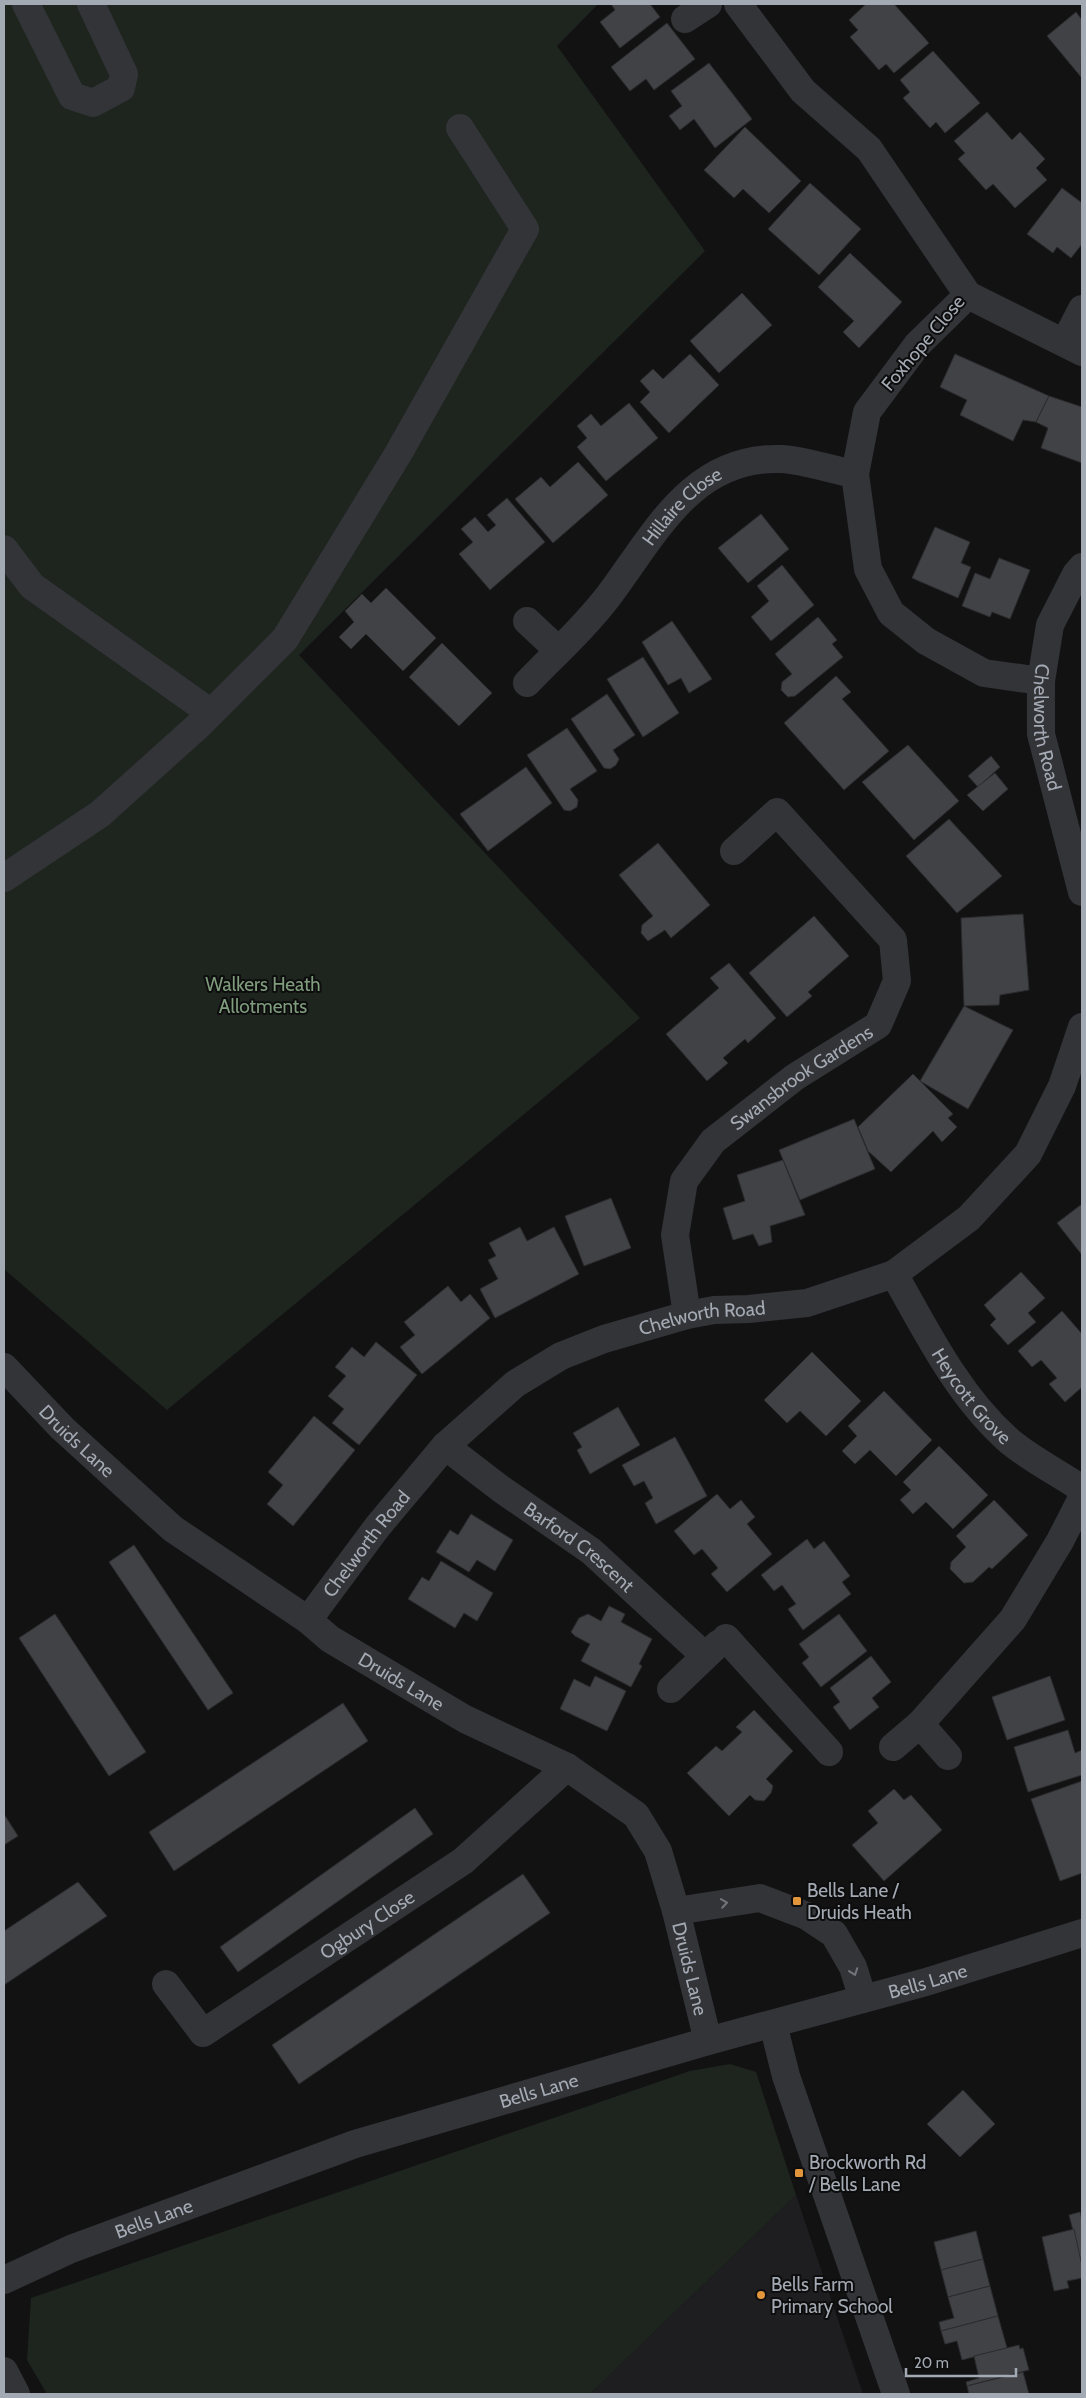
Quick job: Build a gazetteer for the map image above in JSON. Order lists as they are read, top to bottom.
{
  "streets": {
    "street": [
      "Foxhope Close",
      "Hillaire Close",
      "Chelworth Road",
      "Swansbrook Gardens",
      "Heycott Grove",
      "Druids Lane",
      "Barford Crescent",
      "Ogbury Close",
      "Bells Lane"
    ]
  },
  "crossings": [
    ["Foxhope Close", "Hillaire Close"],
    ["Foxhope Close", "Chelworth Road"],
    ["Chelworth Road", "Swansbrook Gardens"],
    ["Chelworth Road", "Heycott Grove"],
    ["Chelworth Road", "Druids Lane"],
    ["Chelworth Road", "Barford Crescent"],
    ["Druids Lane", "Ogbury Close"],
    ["Druids Lane", "Bells Lane"]
  ],
  "parks": ["Walkers Heath Allotments"],
  "places": {
    "transit": ["Bells Lane / Druids Heath", "Brockworth Rd / Bells Lane"],
    "other": ["Bells Farm Primary School"]
  },
  "scale_bar": "20 m"
}
